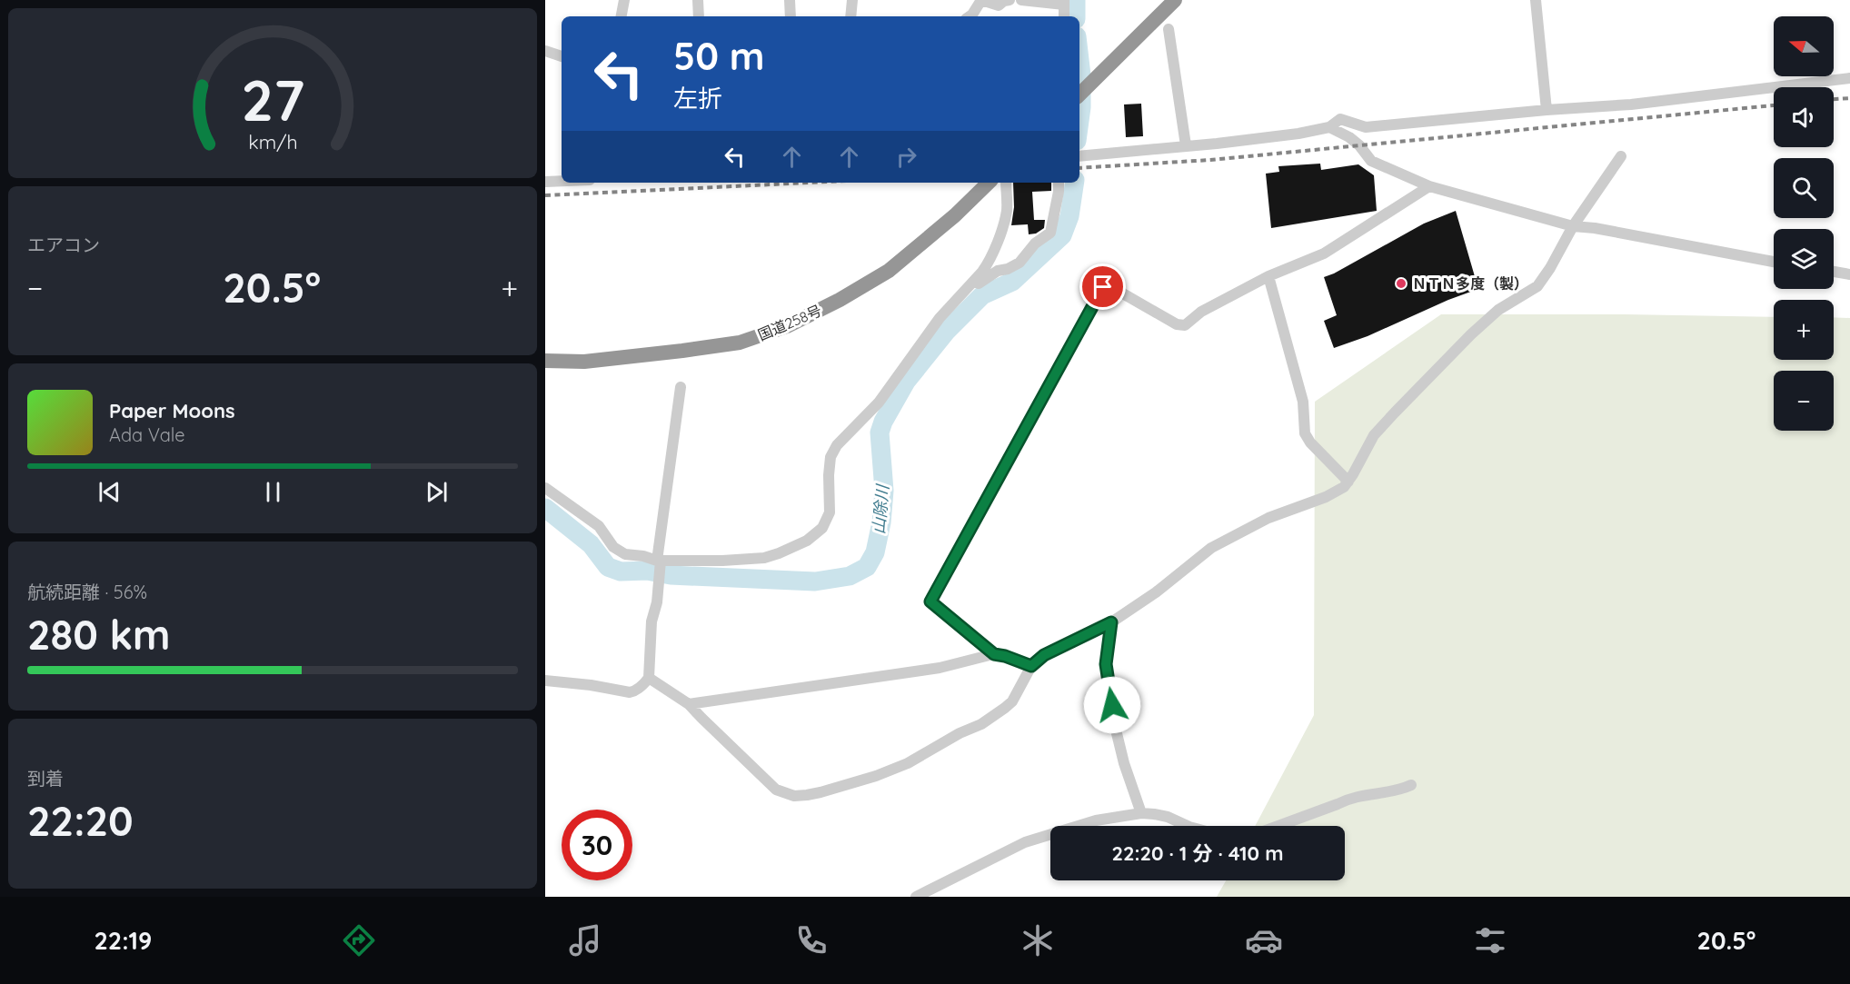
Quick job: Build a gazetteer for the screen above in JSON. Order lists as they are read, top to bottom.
{
  "streets": {
    "highway": ["国道258号"]
  },
  "water": ["山除川"],
  "places": ["ＮＴＮ多度（製）"],
  "north": "left",
  "page": {
    "map_buttons": ["+", "−"],
    "turn": ["50 m", "左折"],
    "tile": [
      "エアコン",
      ["航続距離 · 56%", "280 km"],
      ["到着", "22:20"]
    ],
    "heat": ["−", "20.5°", "+"],
    "song": ["Paper Moons", "Ada Vale"],
    "limit": "30",
    "trip": "22:20 · 1 分 · 410 m",
    "tabs": ["22:19", "20.5°"],
    "gauge": ["27", "km/h"]
  }
}
